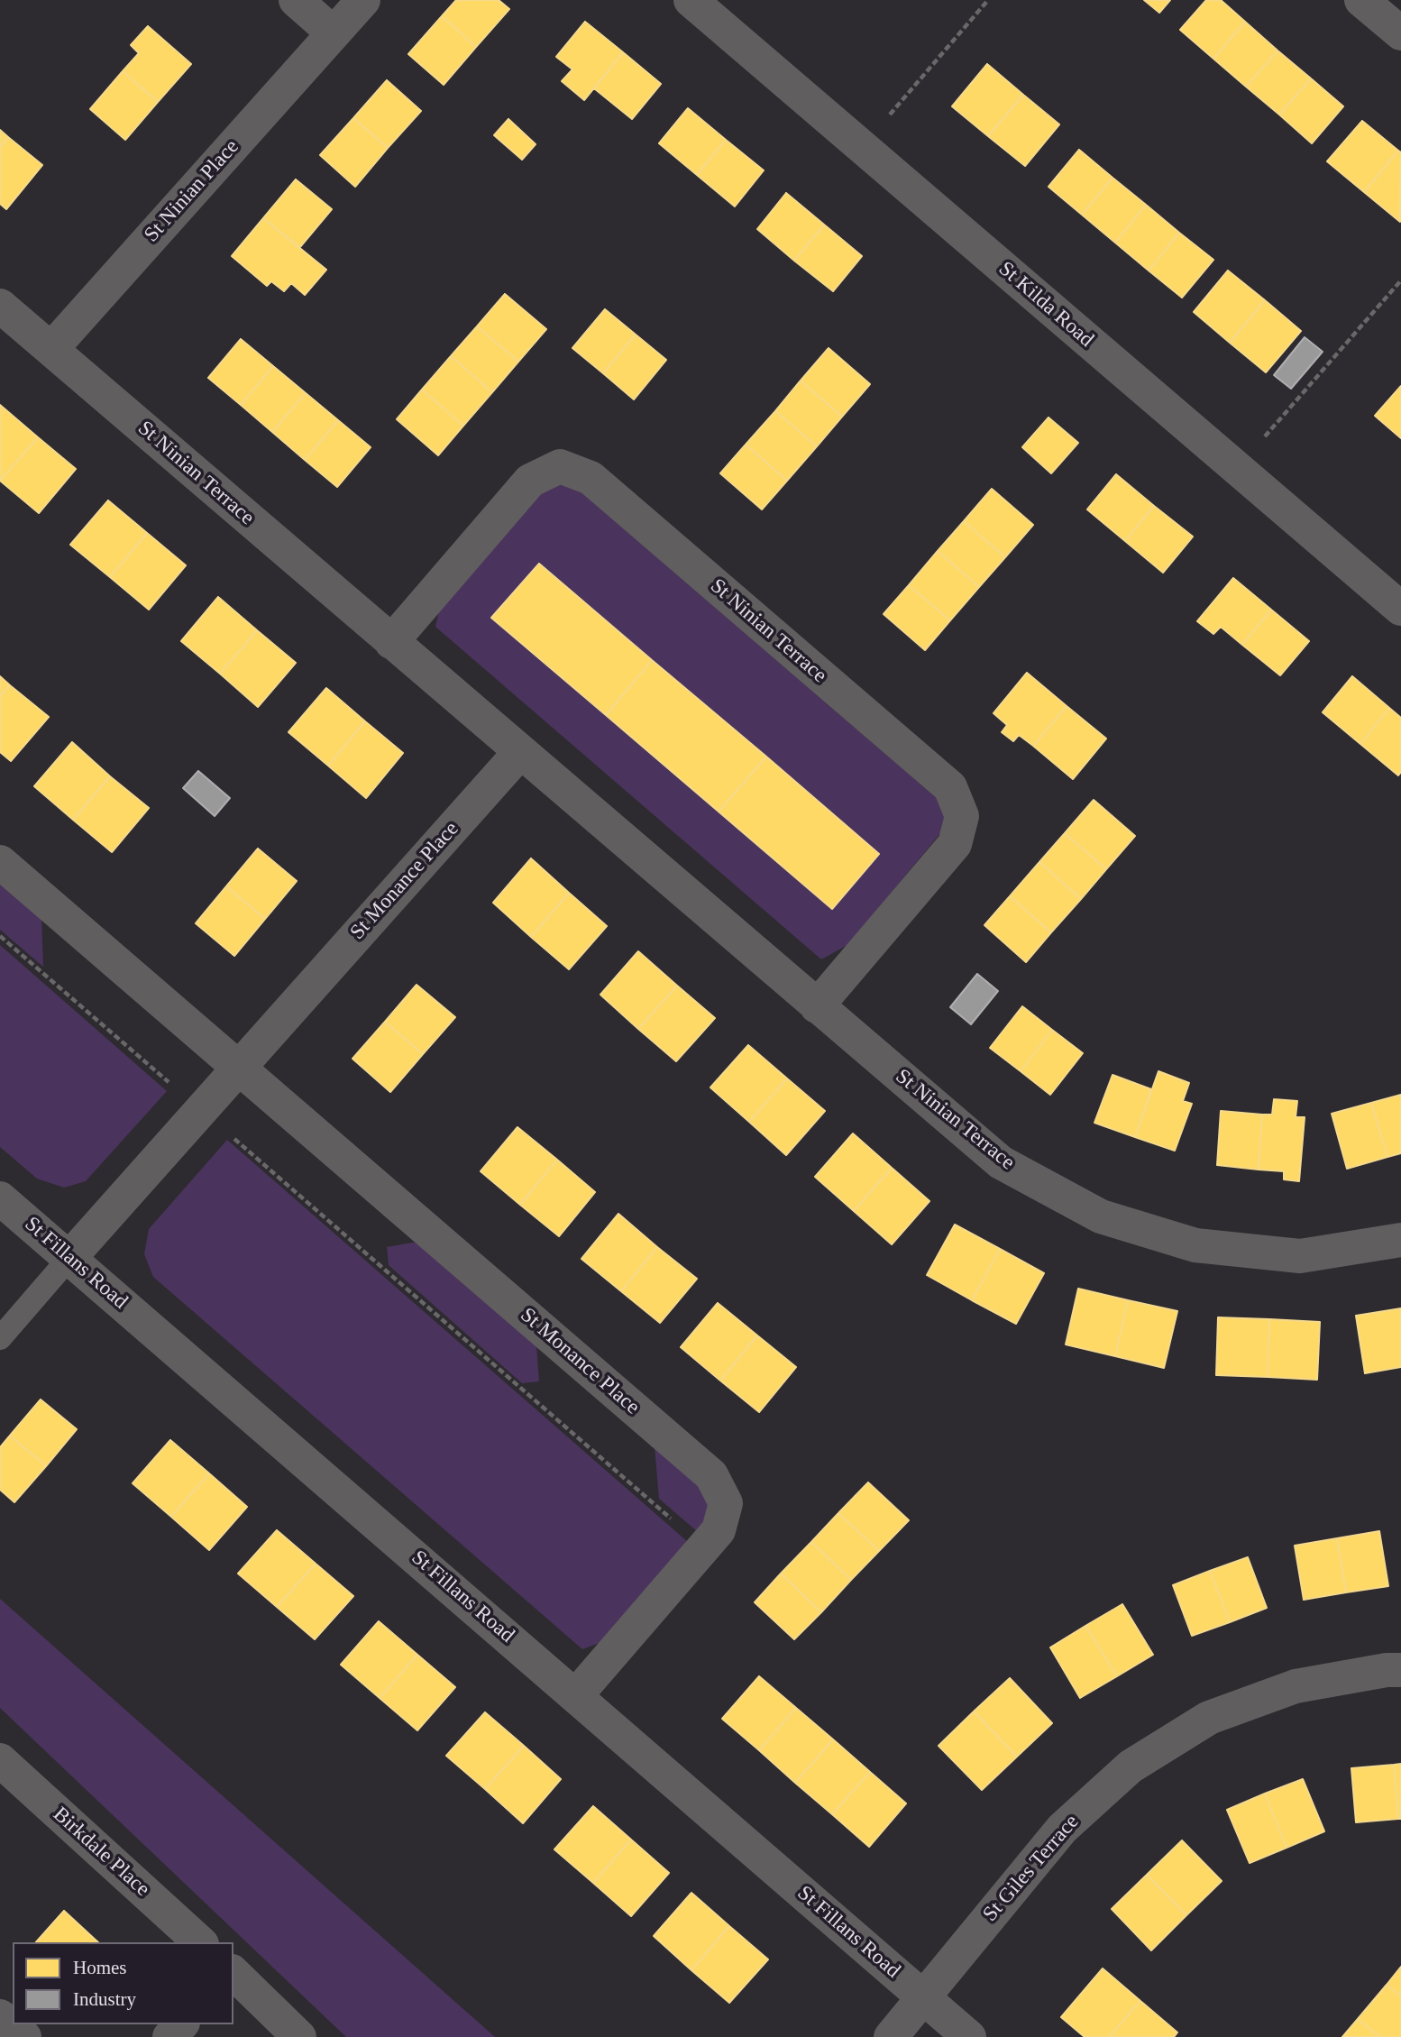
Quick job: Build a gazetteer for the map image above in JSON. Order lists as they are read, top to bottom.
{
  "streets": {
    "street": [
      "St Ninian Place",
      "St Kilda Road",
      "St Ninian Terrace",
      "St Monance Place",
      "St Fillans Road",
      "Birkdale Place",
      "St Giles Terrace"
    ]
  },
  "crossings": [
    ["St Ninian Place", "St Ninian Terrace"],
    ["St Ninian Terrace", "St Monance Place"],
    ["St Monance Place", "St Fillans Road"],
    ["St Fillans Road", "St Giles Terrace"]
  ],
  "legend": ["Homes", "Industry"]
}
